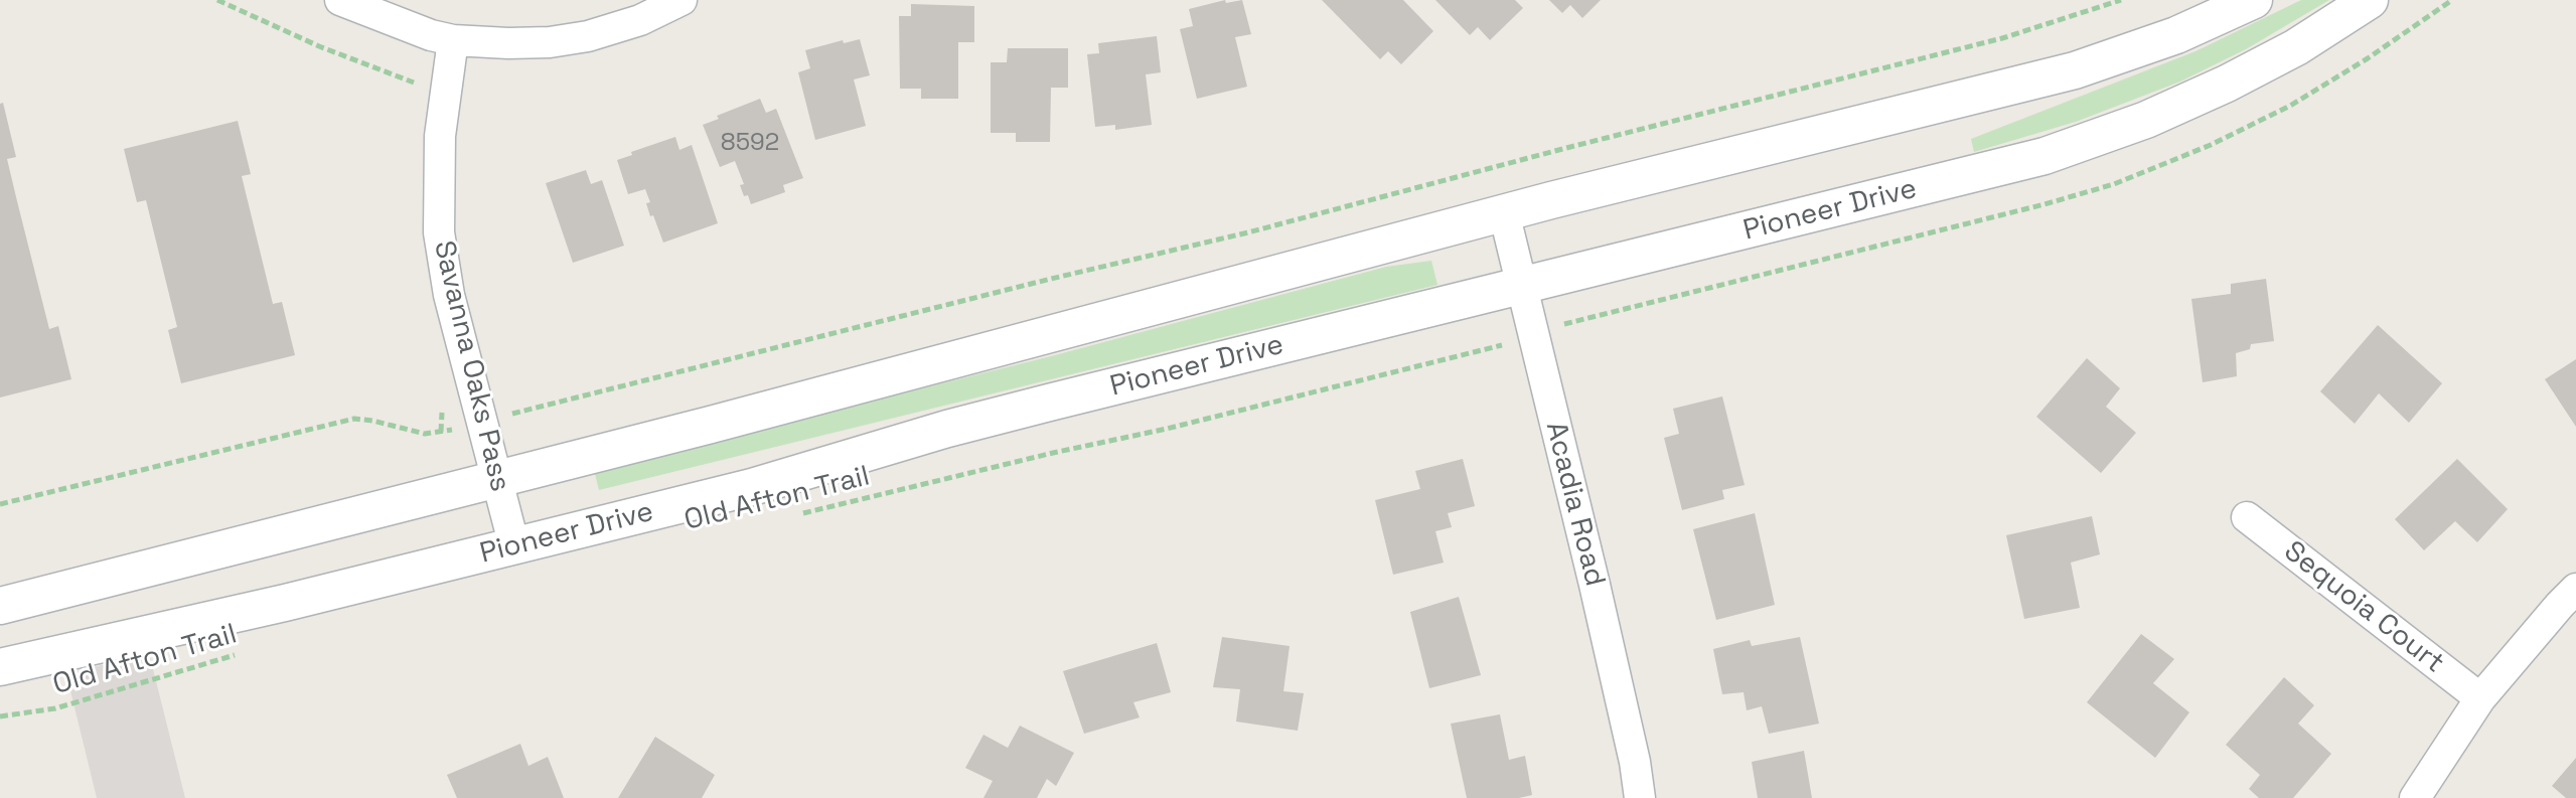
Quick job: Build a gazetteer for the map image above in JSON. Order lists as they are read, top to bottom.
{
  "streets": {
    "street": [
      "Pioneer Drive",
      "Savanna Oaks Pass",
      "Acadia Road",
      "Sequoia Court"
    ],
    "path": ["Old Afton Trail"]
  },
  "crossings": [
    ["Pioneer Drive", "Savanna Oaks Pass"],
    ["Pioneer Drive", "Acadia Road"]
  ],
  "house_numbers": ["8592"]
}
